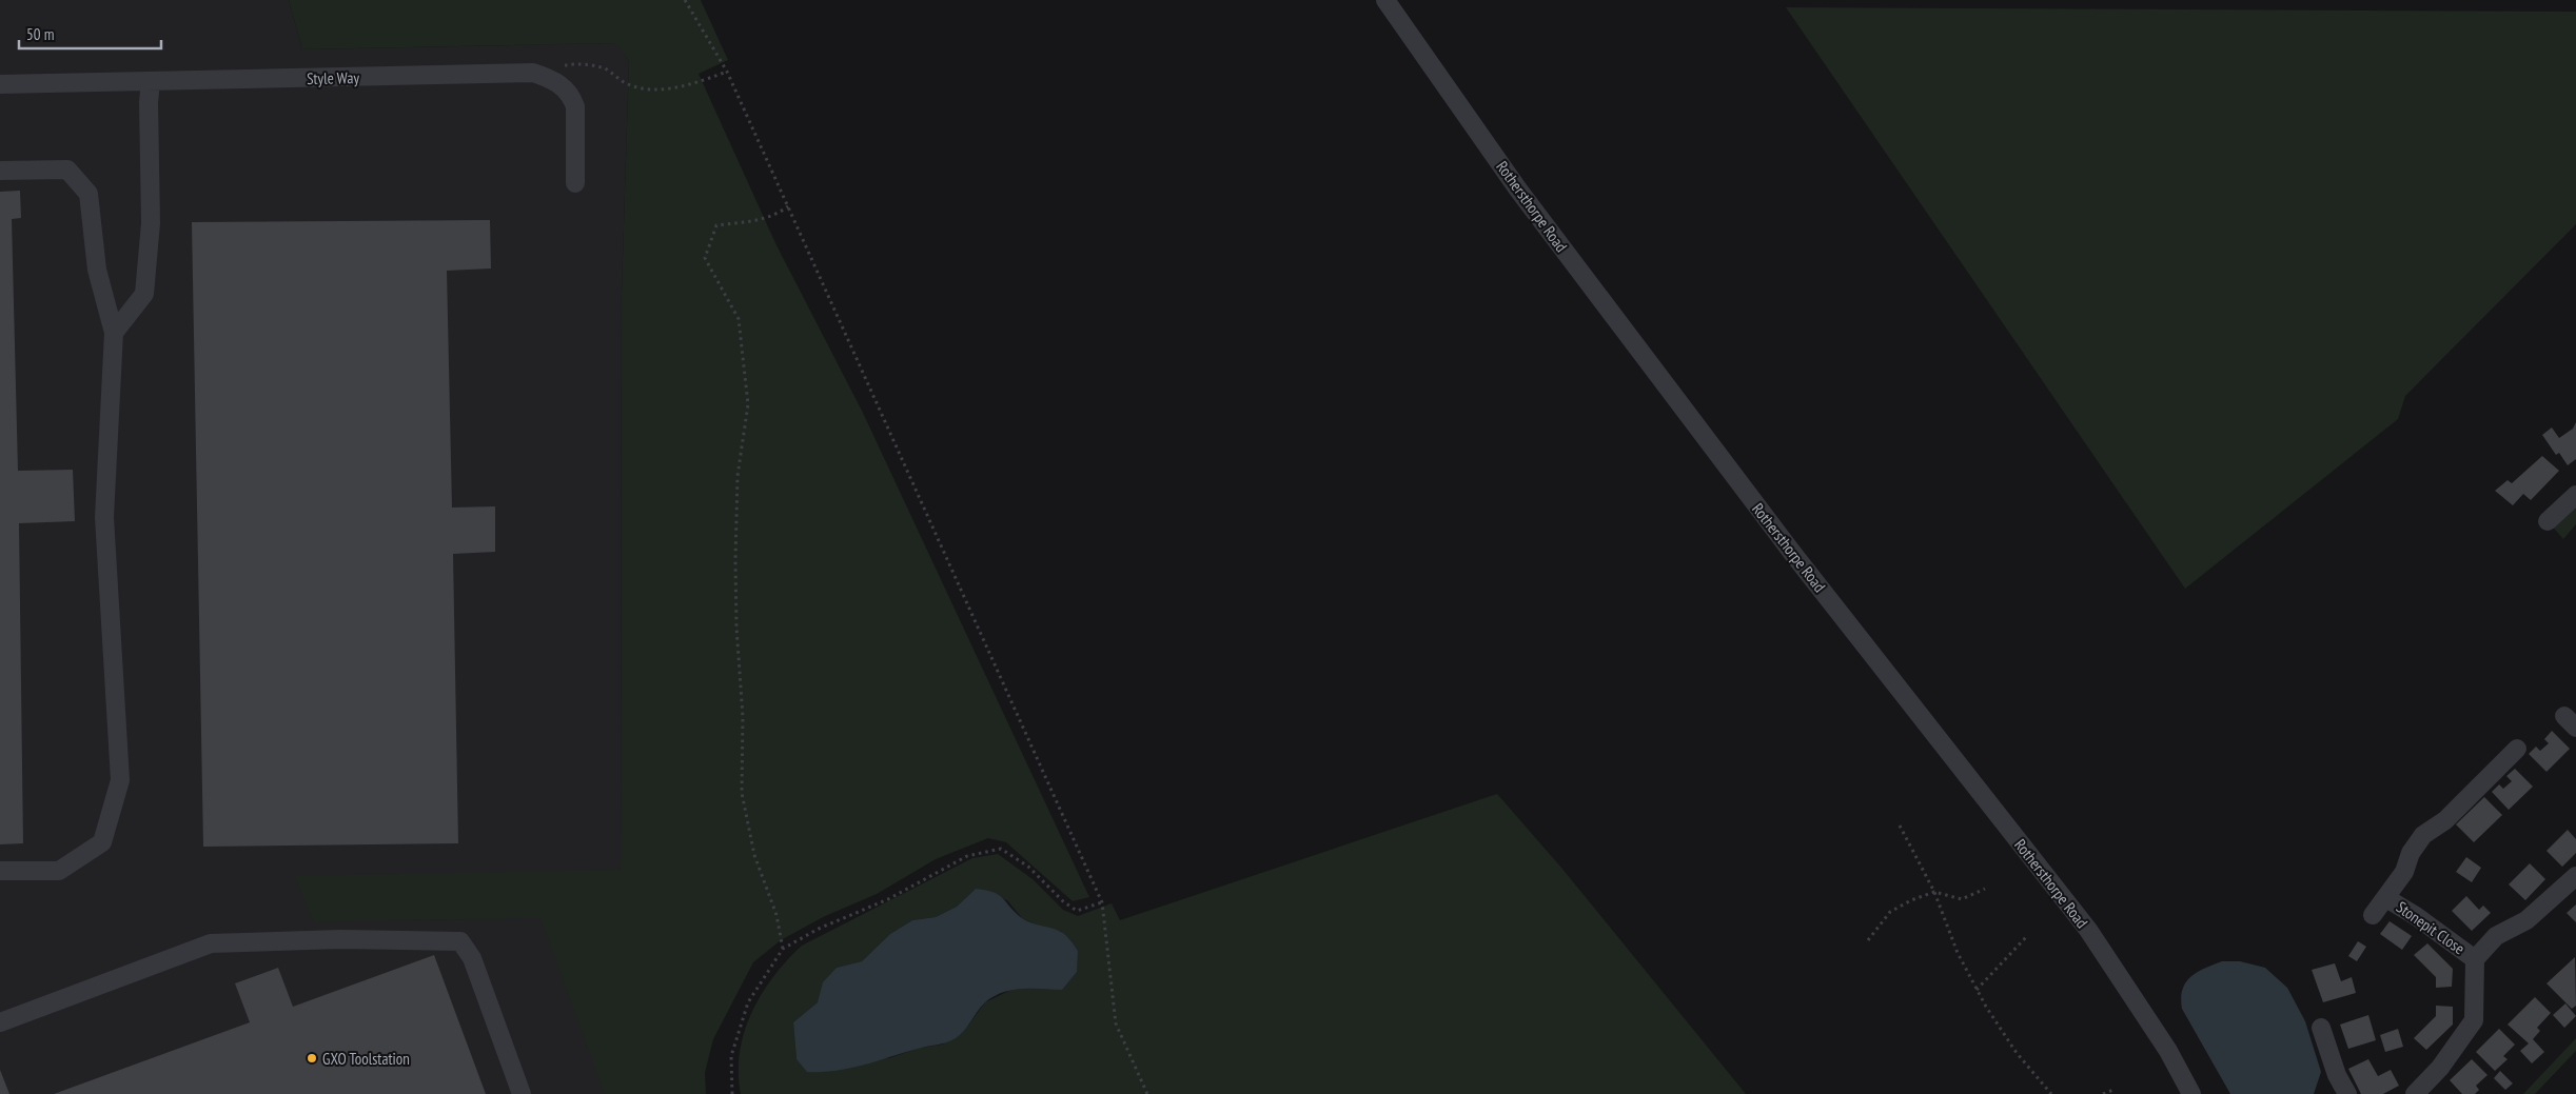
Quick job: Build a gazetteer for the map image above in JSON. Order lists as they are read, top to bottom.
{
  "streets": {
    "street": ["Style Way", "Rothersthorpe Road", "Stonepit Close"]
  },
  "places": ["GXO Toolstation"],
  "scale_bar": "50 m"
}
